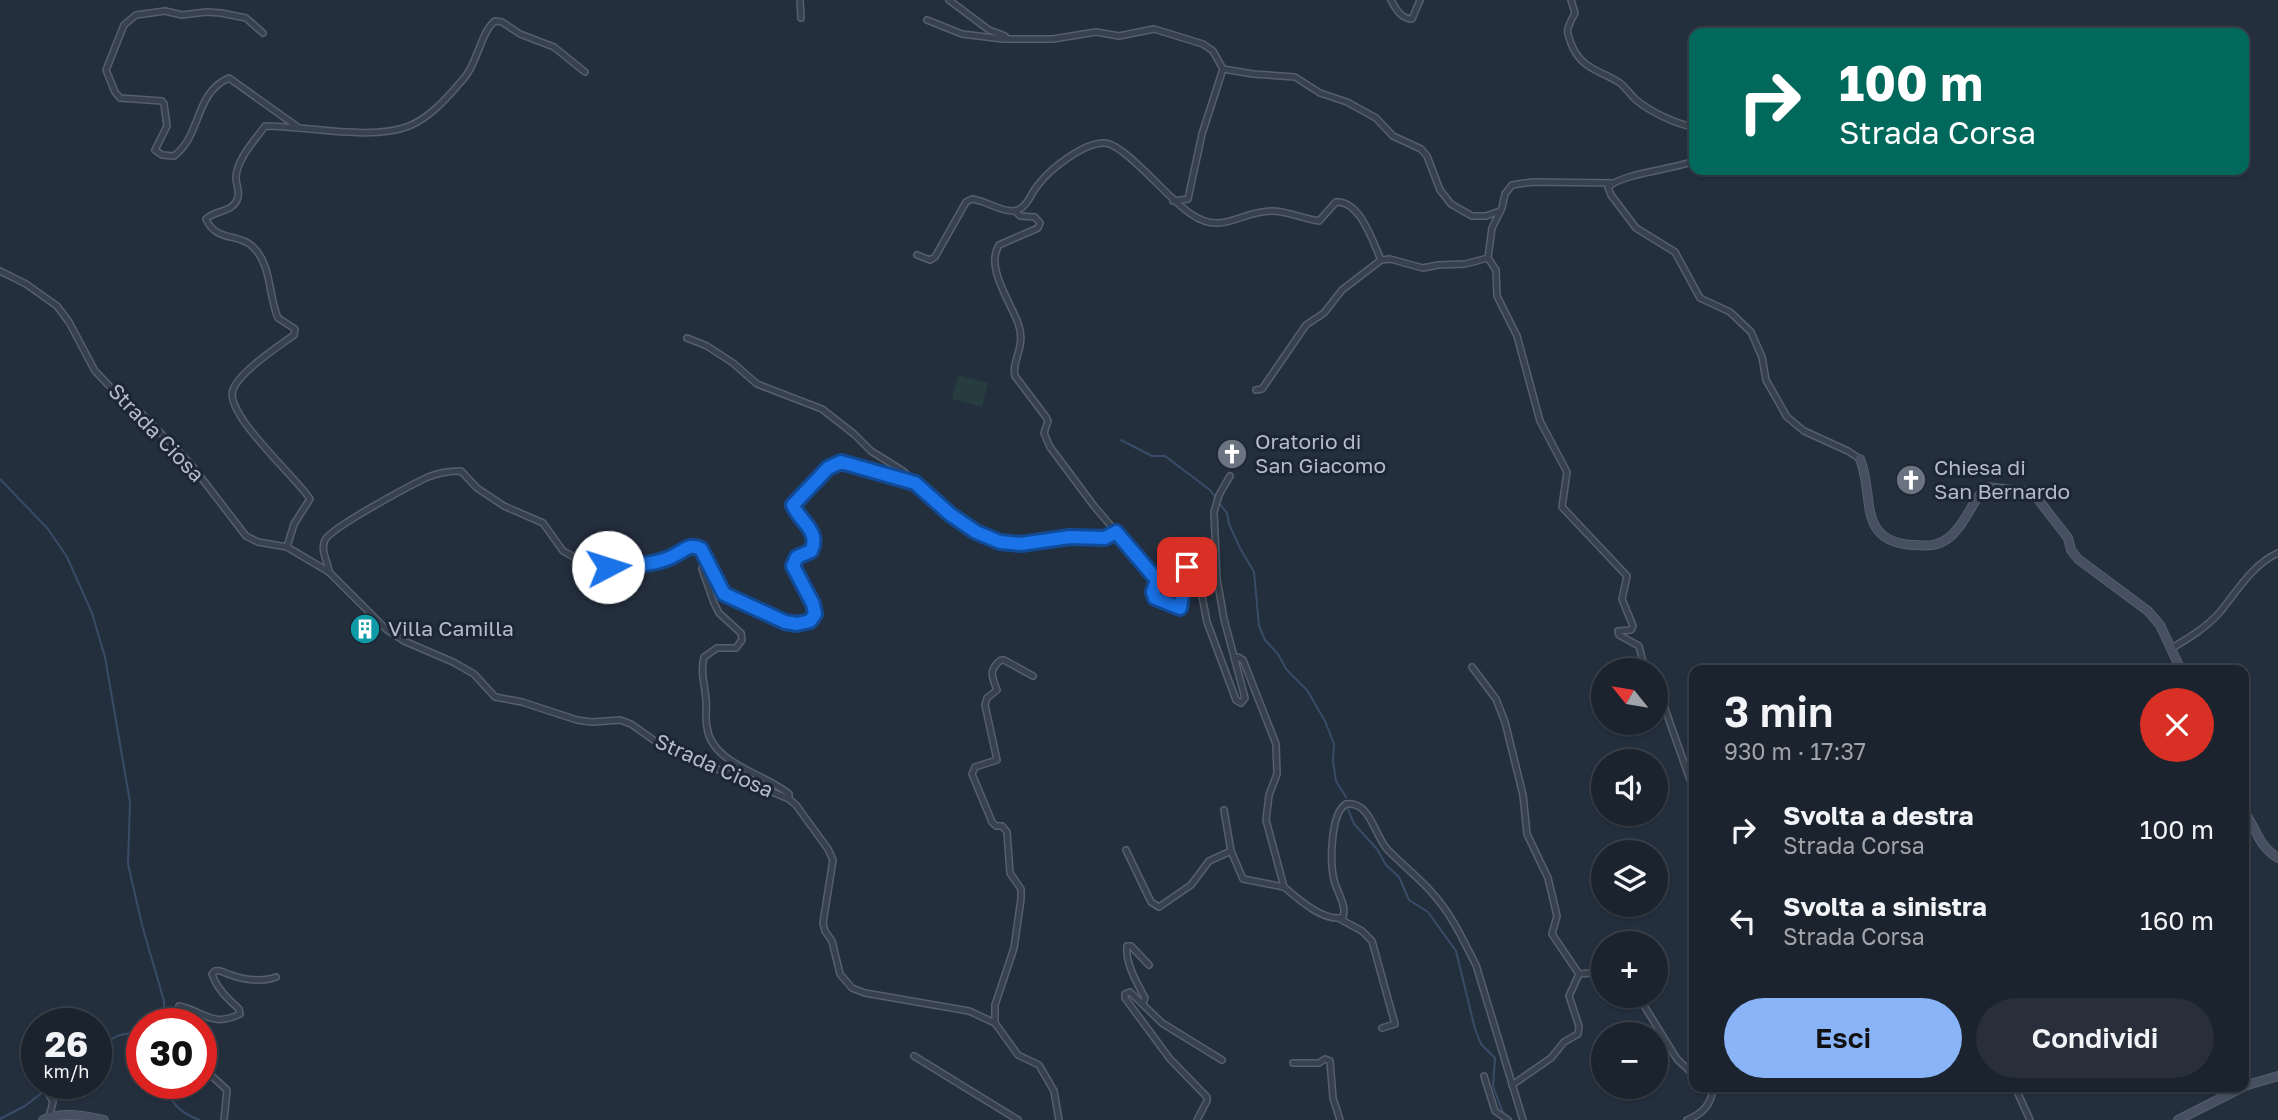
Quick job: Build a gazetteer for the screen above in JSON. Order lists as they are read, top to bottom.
{
  "streets": {
    "street": ["Strada Ciosa"]
  },
  "places": {
    "church": ["Oratorio di San Giacomo", "Chiesa di San Bernardo"],
    "building": ["Villa Camilla"]
  },
  "north": "top left",
  "page": {
    "turn": ["100 m", "Strada Corsa"],
    "map_buttons": ["+", "−"],
    "heading": ["3 min", "930 m · 17:37"],
    "list": [
      {
        "name": "Svolta a destra",
        "note": "Strada Corsa",
        "value": "100 m"
      },
      {
        "name": "Svolta a sinistra",
        "note": "Strada Corsa",
        "value": "160 m"
      }
    ],
    "buttons": ["Esci", "Condividi"],
    "speed": "26 km/h",
    "limit": "30"
  }
}
